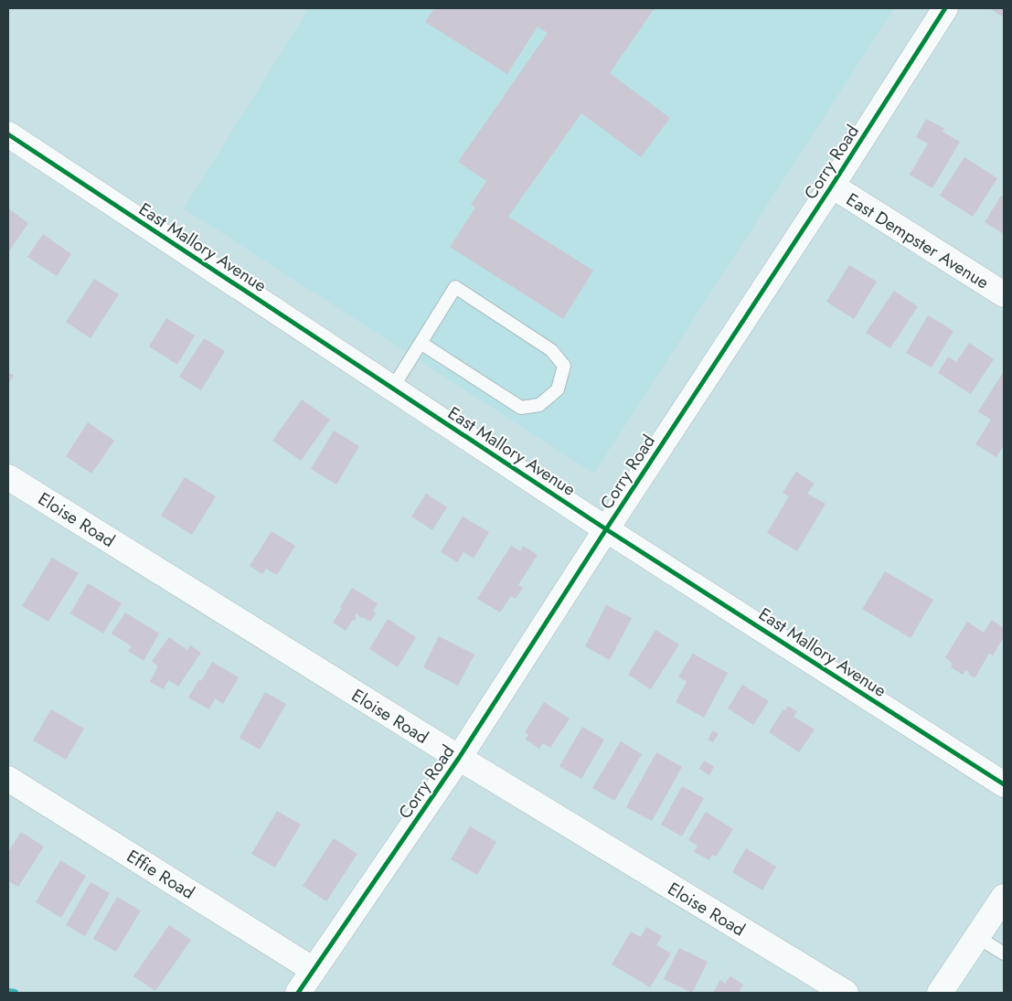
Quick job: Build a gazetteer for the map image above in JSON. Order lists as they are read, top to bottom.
{
  "streets": {
    "street": [
      "Corry Road",
      "East Dempster Avenue",
      "East Mallory Avenue",
      "Eloise Road",
      "Effie Road"
    ]
  },
  "crossings": [
    ["Corry Road", "East Dempster Avenue"],
    ["Corry Road", "East Mallory Avenue"],
    ["Corry Road", "Eloise Road"],
    ["Corry Road", "Effie Road"]
  ]
}
